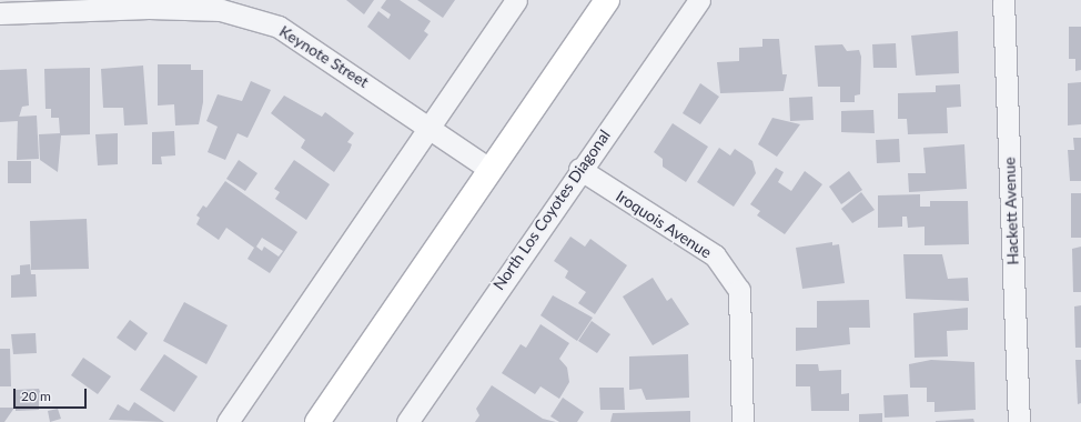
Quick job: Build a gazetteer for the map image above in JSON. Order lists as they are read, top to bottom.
{
  "streets": {
    "street": [
      "Keynote Street",
      "North Los Coyotes Diagonal",
      "Hackett Avenue",
      "Iroquois Avenue"
    ]
  },
  "crossings": [
    ["North Los Coyotes Diagonal", "Iroquois Avenue"]
  ],
  "scale_bar": "20 m"
}
